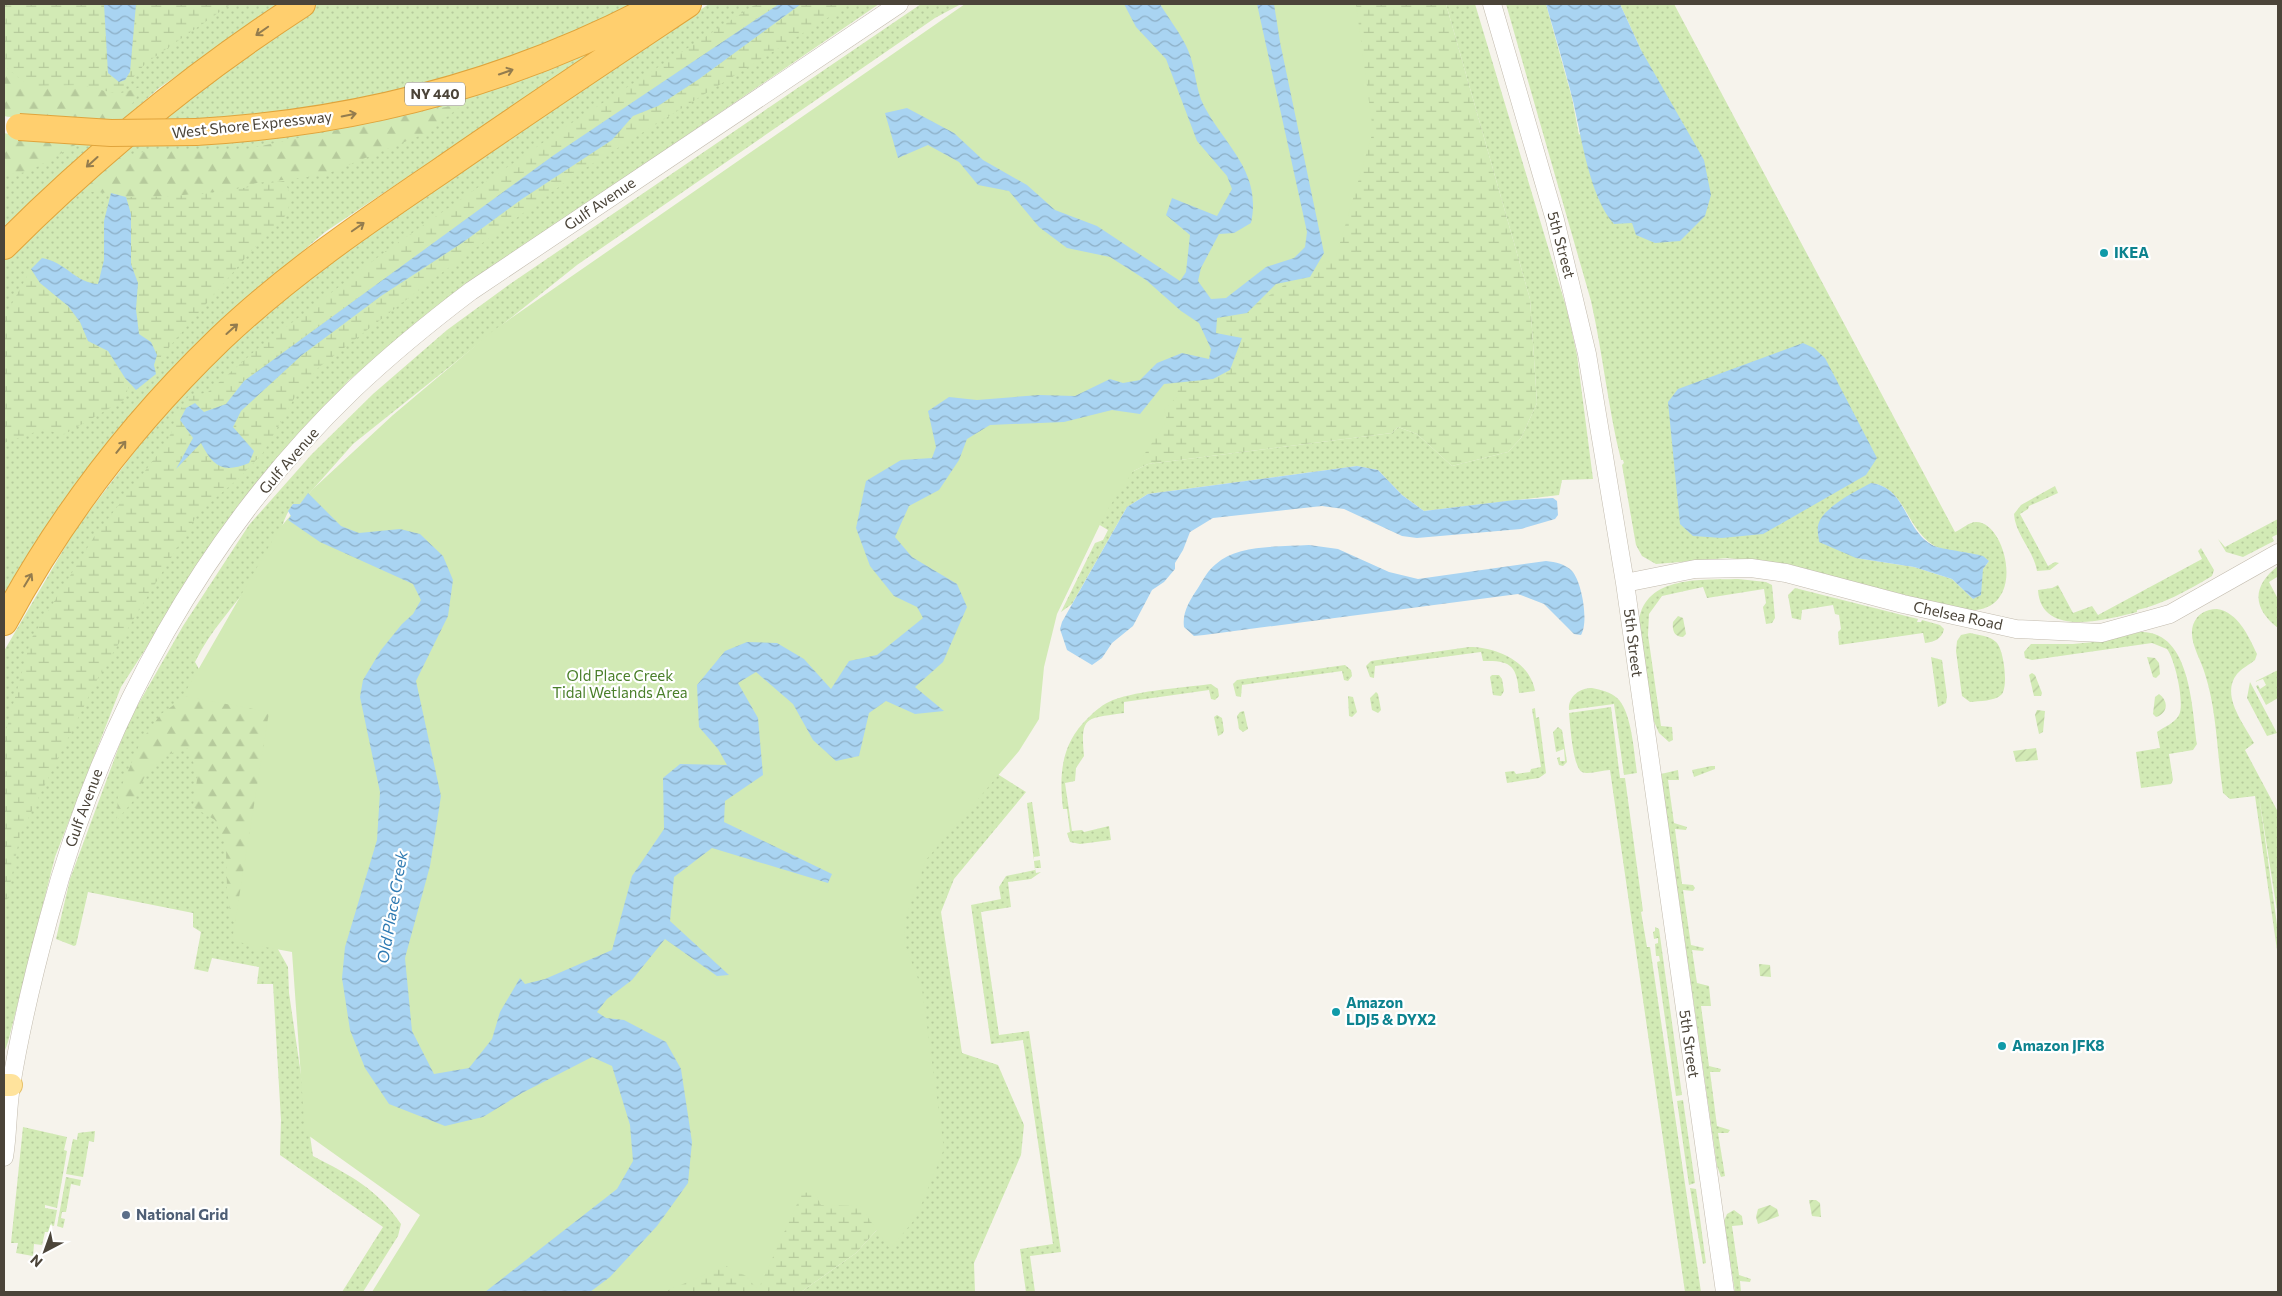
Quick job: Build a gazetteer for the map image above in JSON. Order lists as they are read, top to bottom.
{
  "streets": {
    "highway": ["NY 440", "West Shore Expressway"],
    "street": ["Gulf Avenue", "5th Street", "Chelsea Road"]
  },
  "crossings": [
    ["5th Street", "Chelsea Road"]
  ],
  "one_way": ["West Shore Expressway"],
  "water": ["Old Place Creek"],
  "parks": ["Old Place Creek Tidal Wetlands Area"],
  "places": [
    "IKEA",
    "Amazon LDJ5 & DYX2",
    "Amazon JFK8",
    "National Grid"
  ],
  "north": "bottom left"
}
